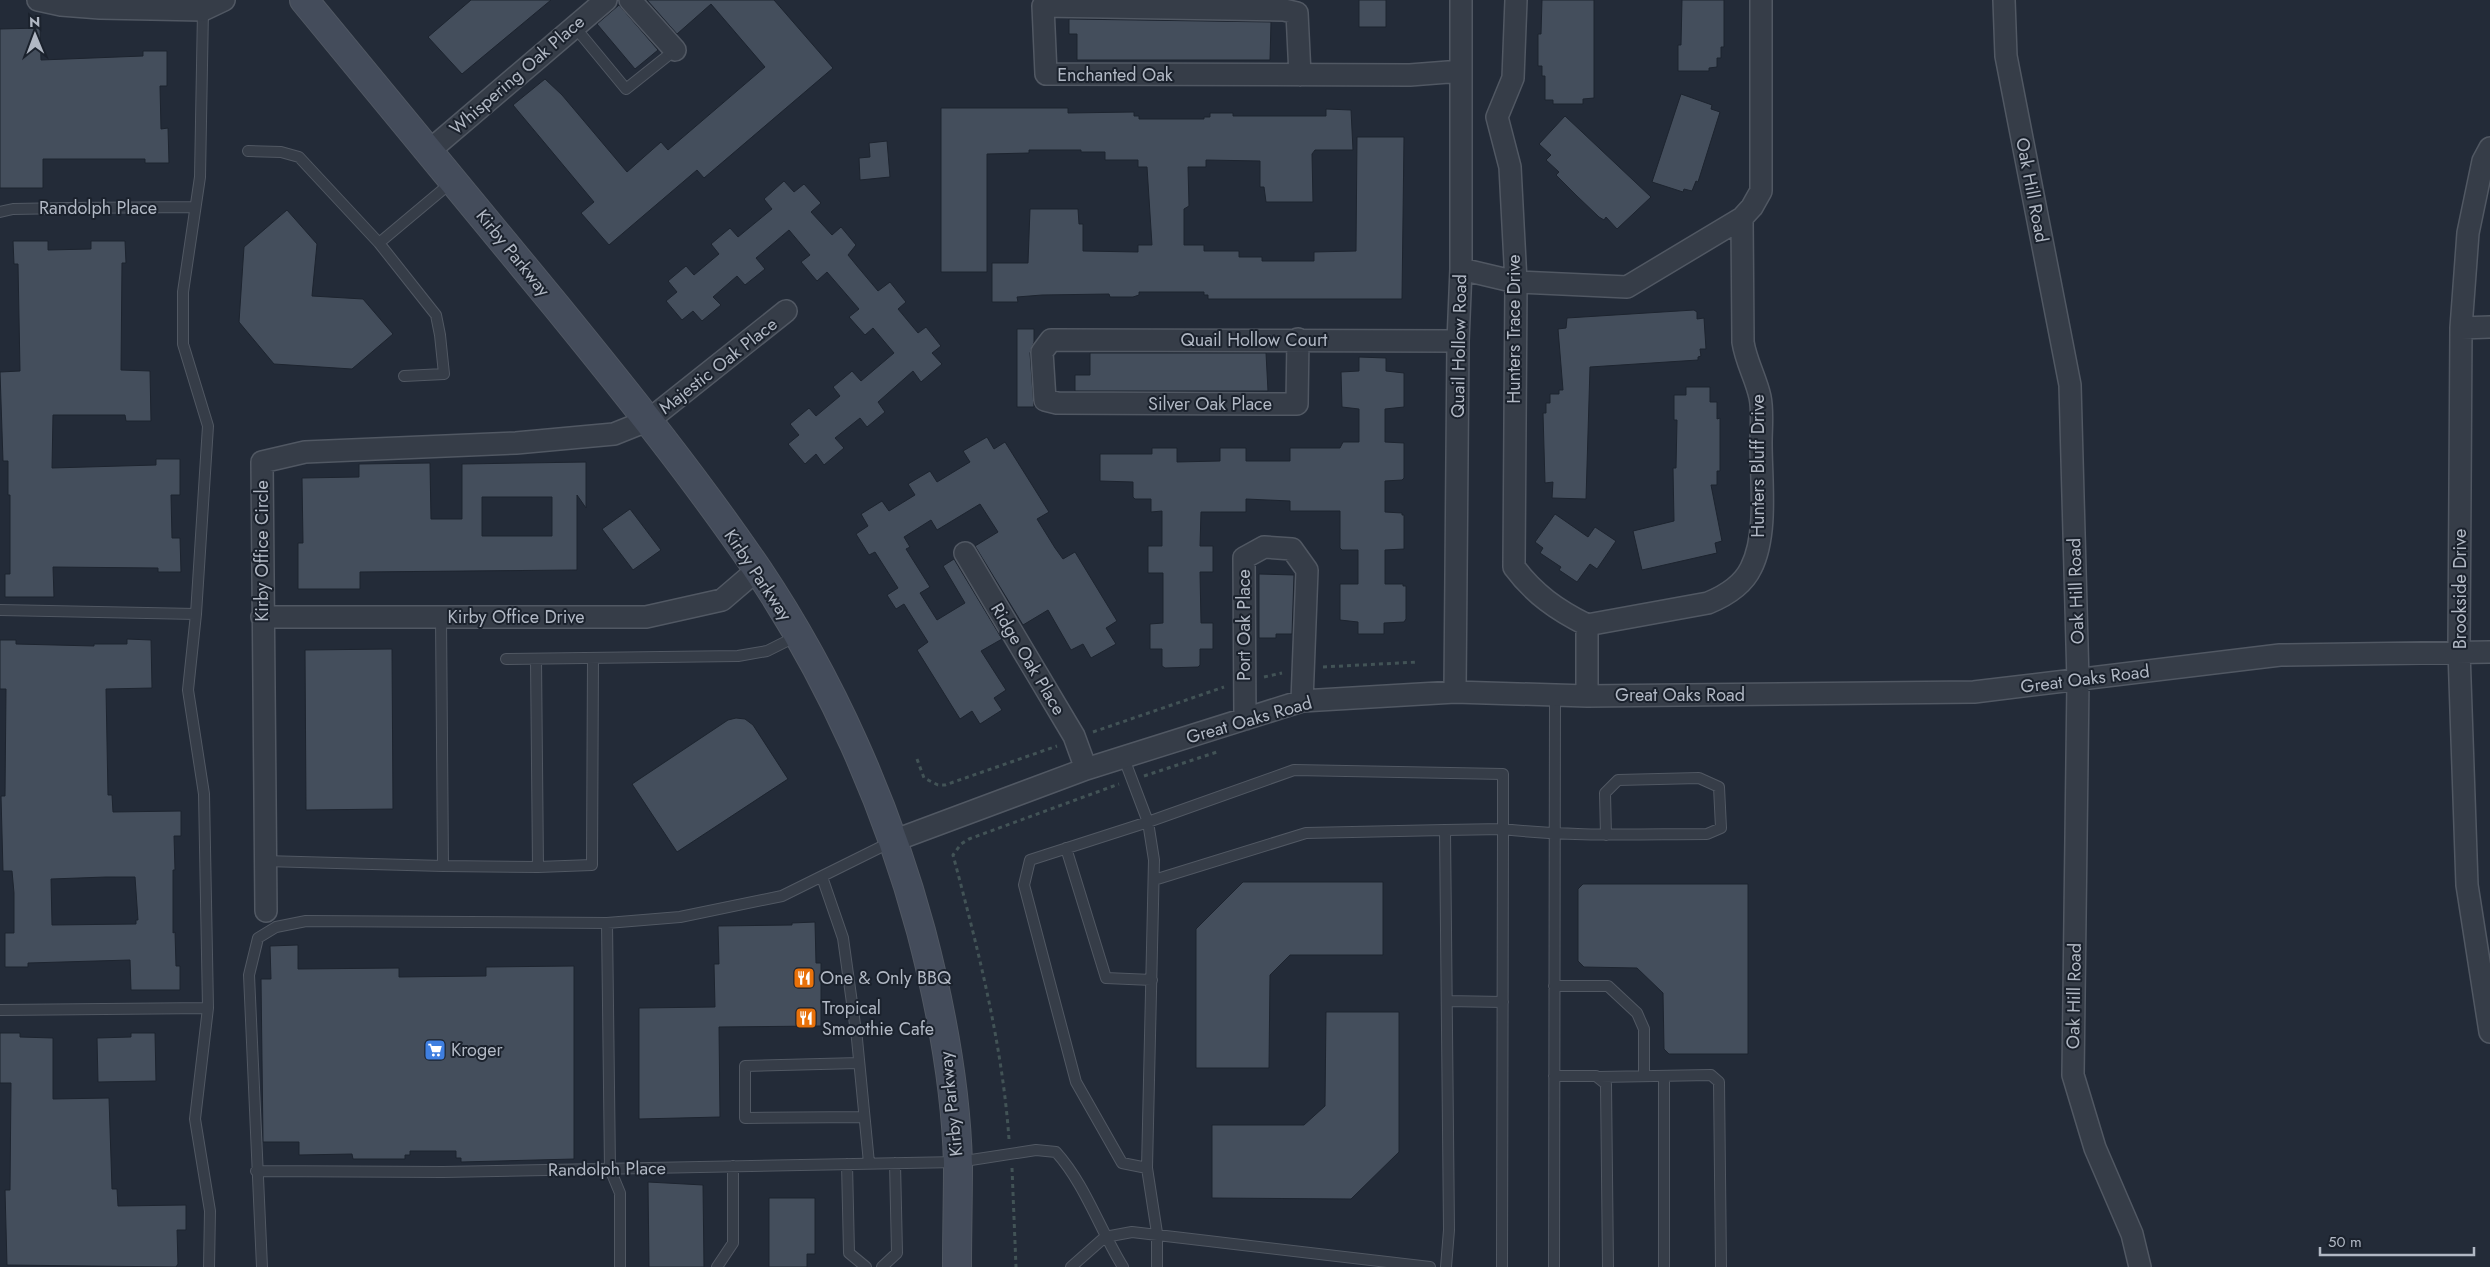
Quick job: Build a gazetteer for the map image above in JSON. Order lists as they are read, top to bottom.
{
  "streets": {
    "main road": ["Kirby Parkway"],
    "street": [
      "Whispering Oak Place",
      "Enchanted Oak",
      "Oak Hill Road",
      "Hunters Trace Drive",
      "Quail Hollow Court",
      "Quail Hollow Road",
      "Majestic Oak Place",
      "Silver Oak Place",
      "Hunters Bluff Drive",
      "Kirby Office Circle",
      "Brookside Drive",
      "Kirby Office Drive",
      "Port Oak Place",
      "Ridge Oak Place",
      "Great Oaks Road"
    ],
    "lane": ["Randolph Place"]
  },
  "crossings": [
    ["Whispering Oak Place", "Kirby Parkway"],
    ["Enchanted Oak", "Quail Hollow Road"],
    ["Oak Hill Road", "Great Oaks Road"],
    ["Randolph Place", "Kirby Parkway"],
    ["Kirby Parkway", "Majestic Oak Place"],
    ["Kirby Parkway", "Kirby Office Circle"],
    ["Kirby Parkway", "Kirby Office Drive"],
    ["Kirby Parkway", "Great Oaks Road"],
    ["Hunters Trace Drive", "Hunters Bluff Drive"],
    ["Quail Hollow Court", "Quail Hollow Road"],
    ["Quail Hollow Court", "Silver Oak Place"],
    ["Quail Hollow Road", "Great Oaks Road"],
    ["Majestic Oak Place", "Kirby Office Circle"],
    ["Kirby Office Circle", "Kirby Office Drive"],
    ["Brookside Drive", "Great Oaks Road"],
    ["Port Oak Place", "Great Oaks Road"],
    ["Ridge Oak Place", "Great Oaks Road"]
  ],
  "places": {
    "restaurant": ["One & Only BBQ", "Tropical Smoothie Cafe"],
    "supermarket": ["Kroger"]
  },
  "scale_bar": "50 m",
  "north": "top"
}
